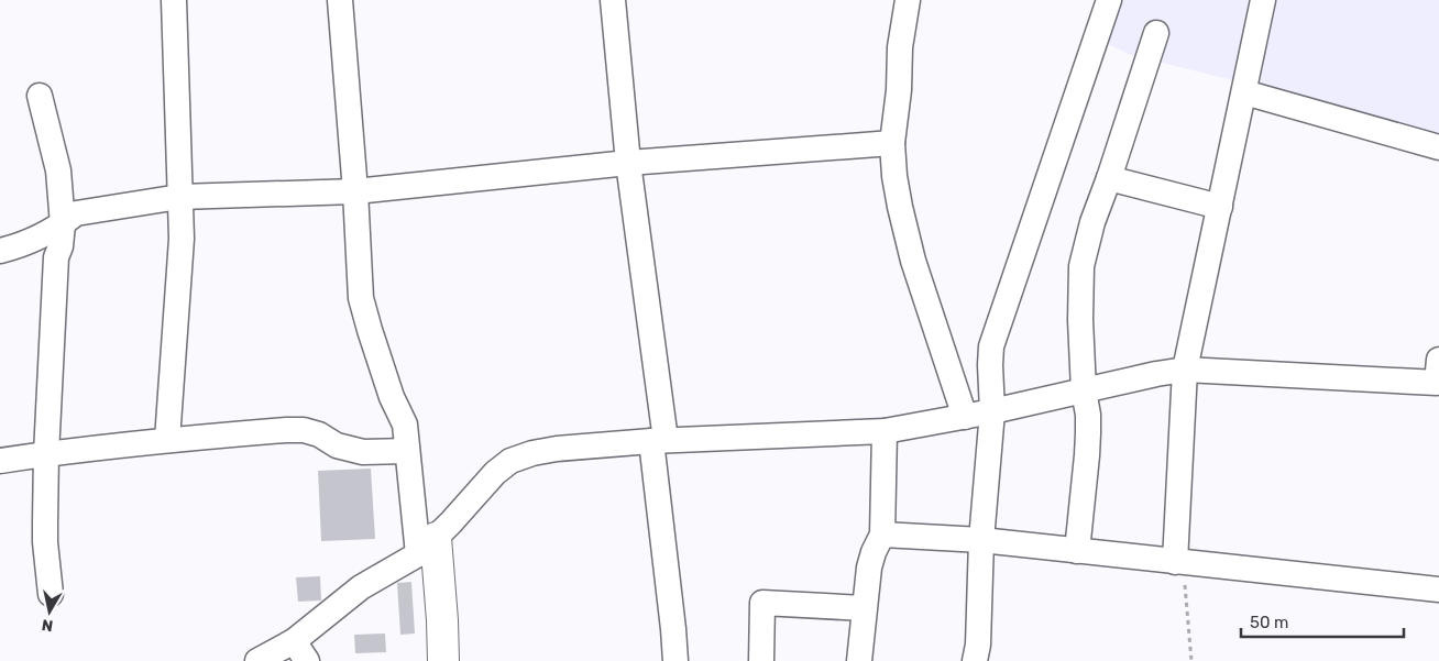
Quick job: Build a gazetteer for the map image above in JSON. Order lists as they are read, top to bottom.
{
  "scale_bar": "50 m",
  "north": "bottom"
}
